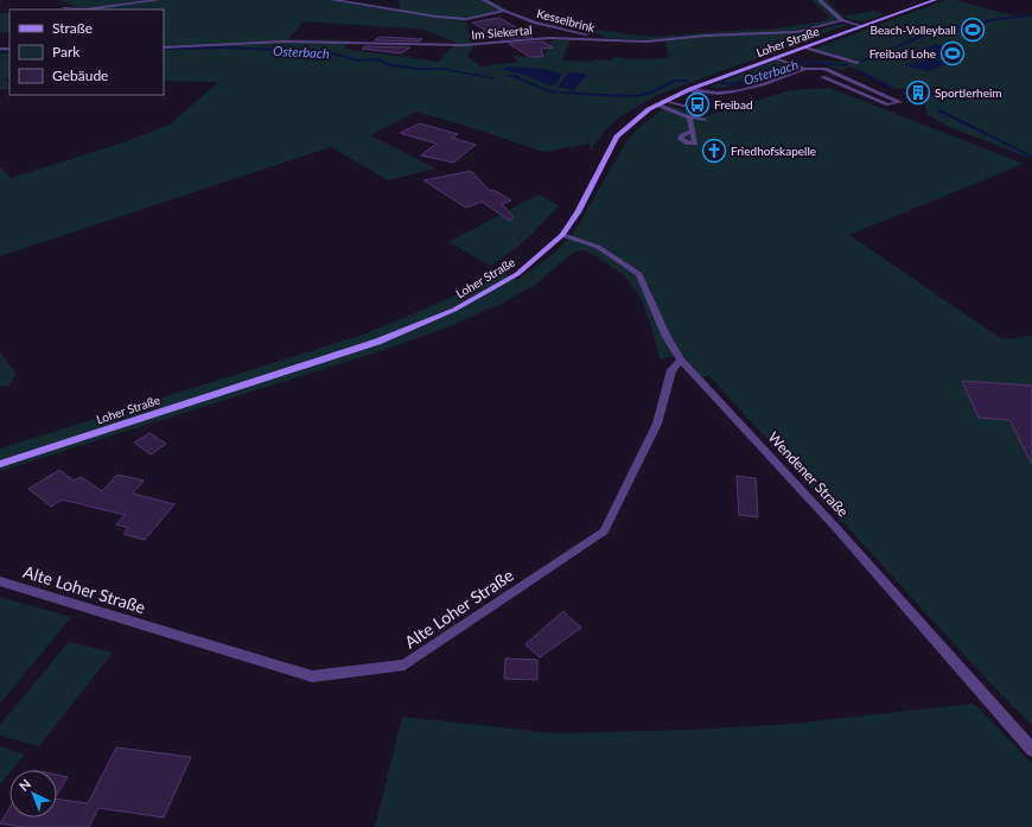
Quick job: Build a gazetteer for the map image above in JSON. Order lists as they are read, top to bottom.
{
  "streets": {
    "street": [
      "Kesselbrink",
      "Im Siekertal",
      "Loher Straße",
      "Wendener Straße",
      "Alte Loher Straße"
    ]
  },
  "crossings": [
    ["Kesselbrink", "Im Siekertal"],
    ["Loher Straße", "Wendener Straße"],
    ["Wendener Straße", "Alte Loher Straße"]
  ],
  "water": ["Osterbach"],
  "places": {
    "sports": ["Beach-Volleyball", "Freibad Lohe"],
    "building": ["Sportlerheim"],
    "bus stop": ["Freibad"],
    "church": ["Friedhofskapelle"]
  },
  "legend": ["Straße", "Park", "Gebäude"],
  "north": "top left"
}
